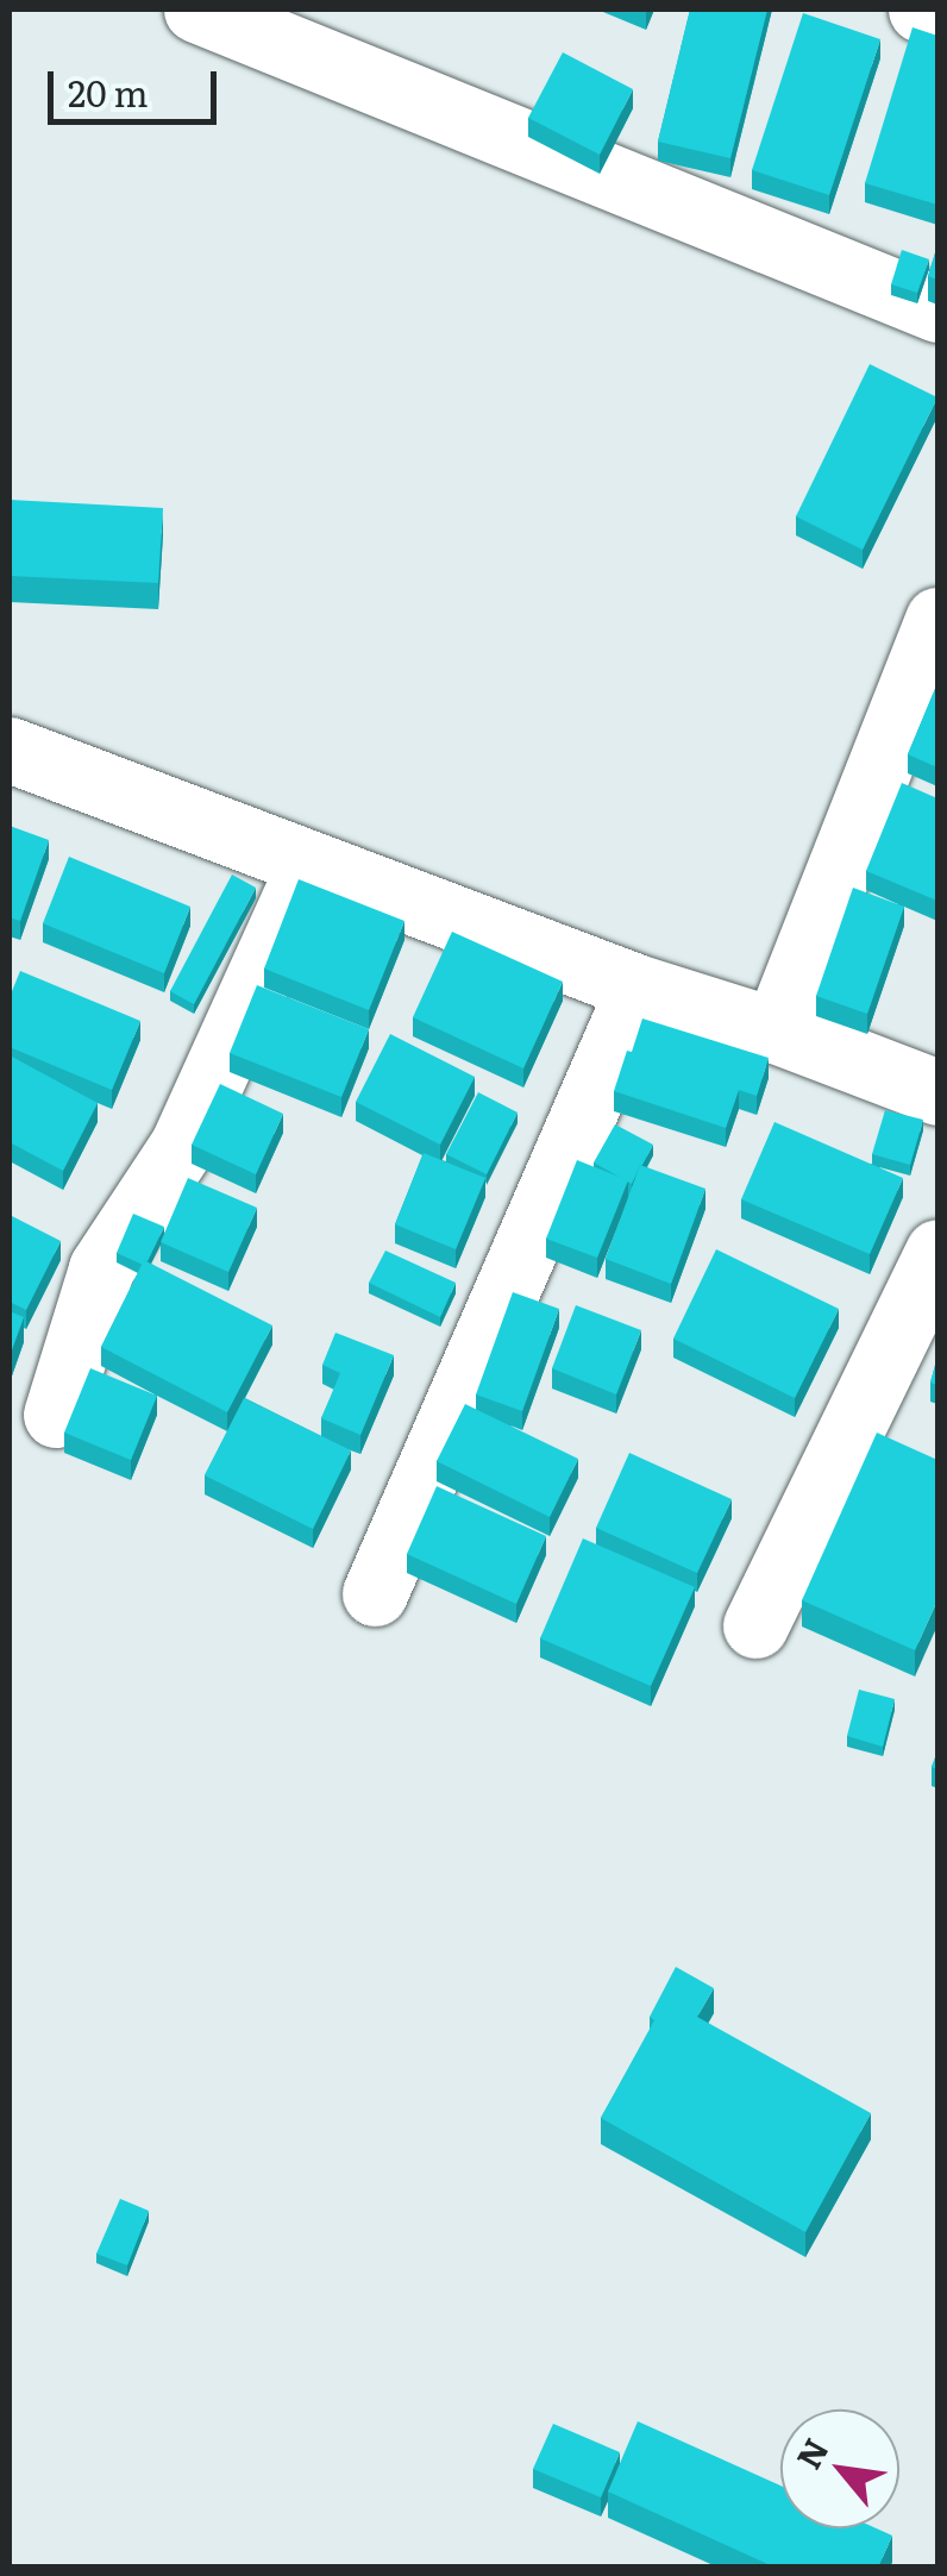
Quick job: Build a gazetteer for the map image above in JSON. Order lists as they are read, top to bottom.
{
  "scale_bar": "20 m",
  "north": "top left"
}
